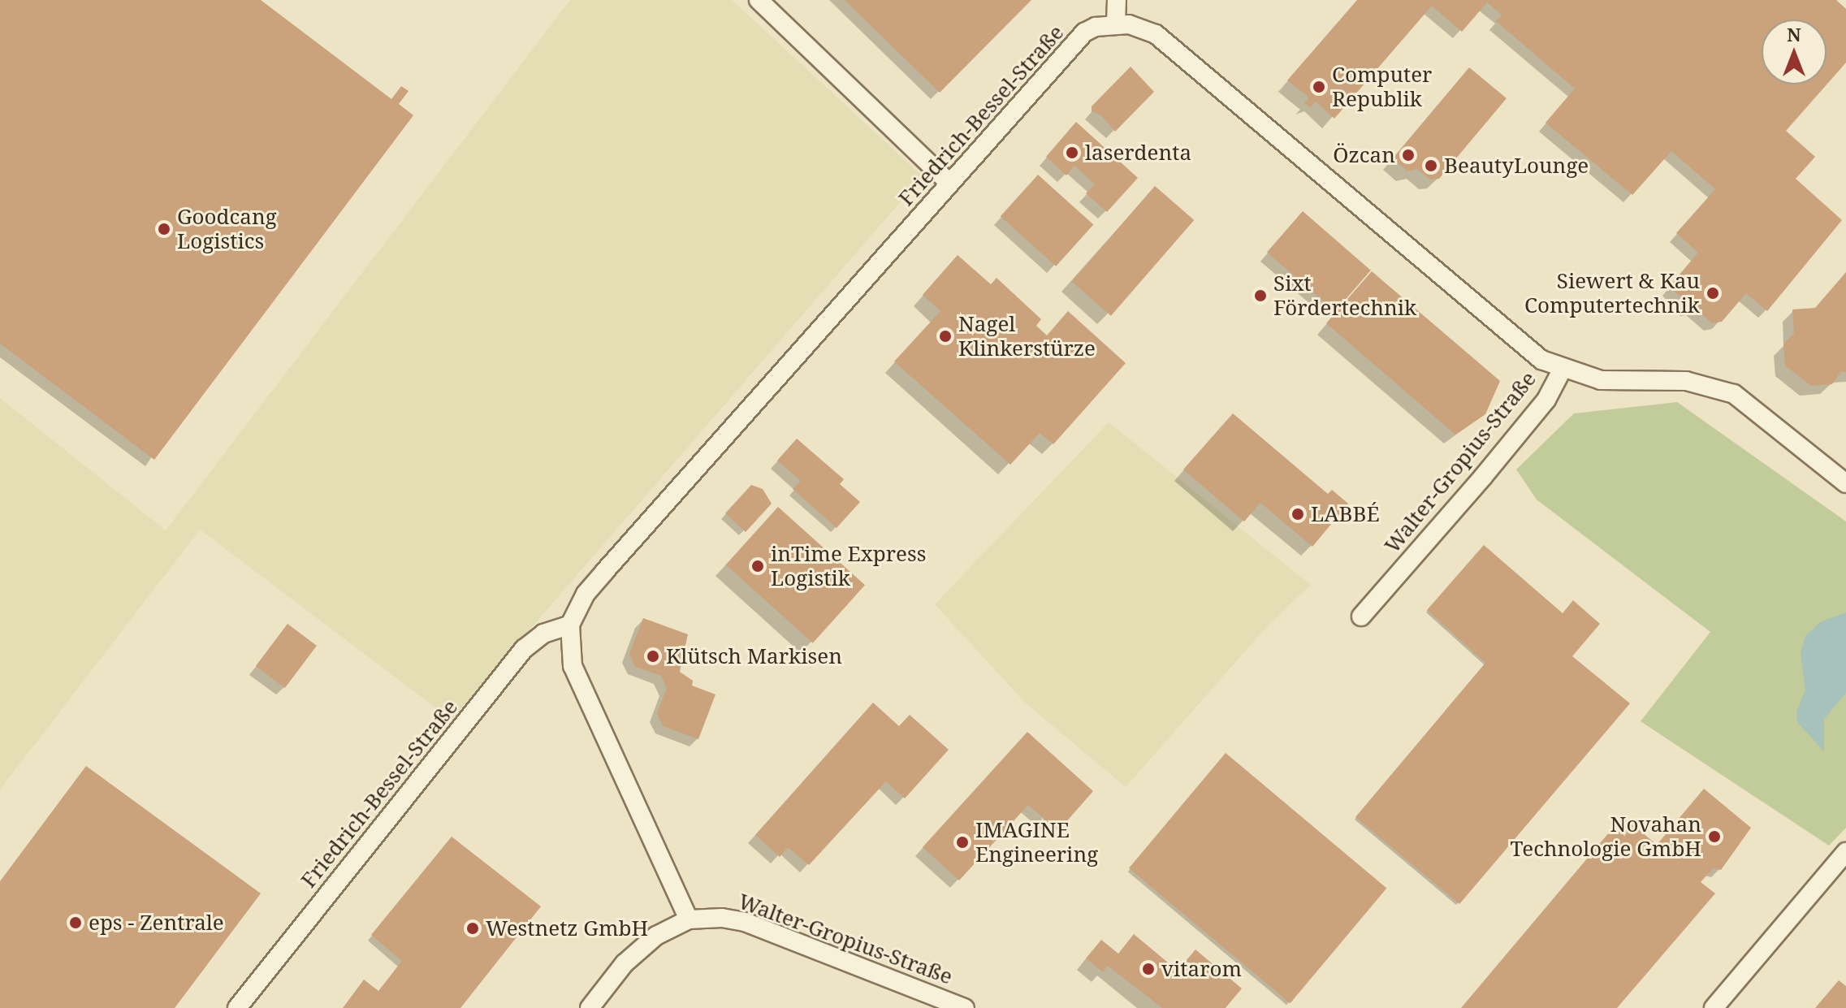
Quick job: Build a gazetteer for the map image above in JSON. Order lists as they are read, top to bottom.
{
  "streets": {
    "street": ["Friedrich-Bessel-Straße", "Walter-Gropius-Straße"]
  },
  "crossings": [
    ["Friedrich-Bessel-Straße", "Walter-Gropius-Straße"]
  ],
  "places": [
    "Computer Republik",
    "laserdenta",
    "Özcan",
    "BeautyLounge",
    "Goodcang Logistics",
    "Siewert & Kau Computertechnik",
    "Sixt Fördertechnik",
    "Nagel Klinkerstürze",
    "LABBÉ",
    "inTime Express Logistik",
    "Klütsch Markisen",
    "Novahan Technologie GmbH",
    "IMAGINE Engineering",
    "eps - Zentrale",
    "Westnetz GmbH",
    "vitarom"
  ],
  "north": "top"
}
